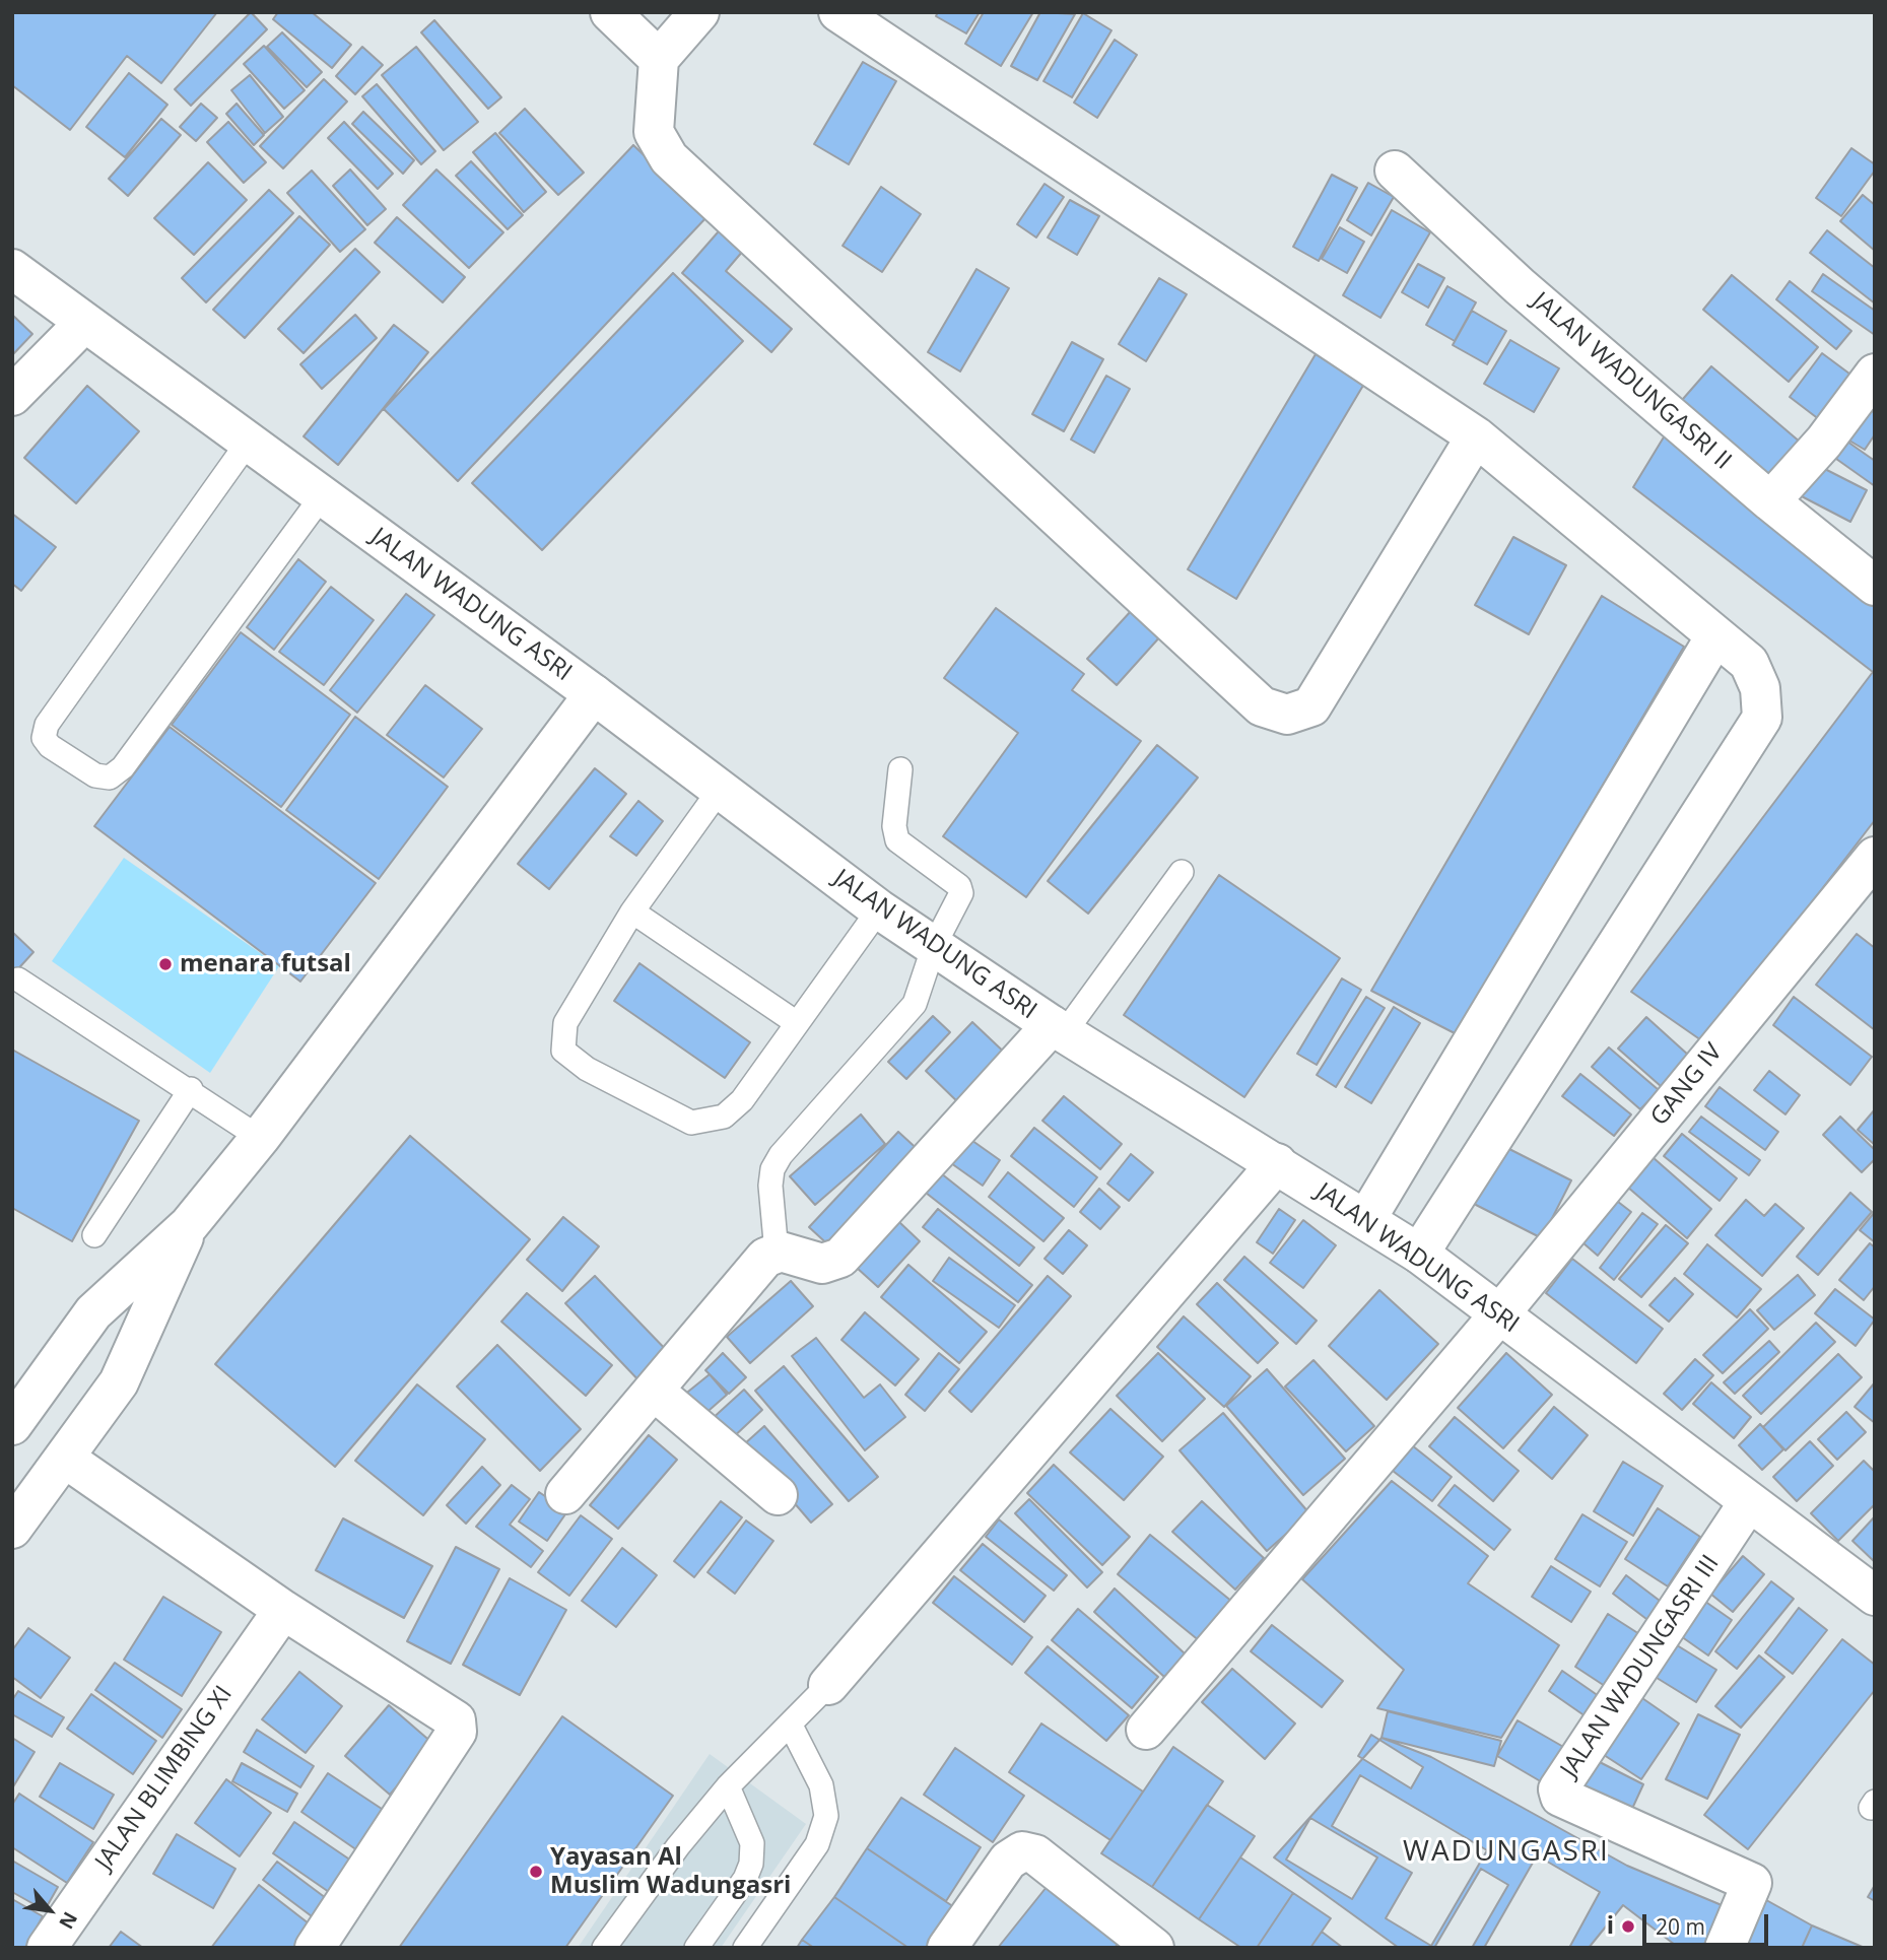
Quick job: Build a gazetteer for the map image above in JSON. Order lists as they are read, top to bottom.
{
  "streets": {
    "street": [
      "JALAN WADUNGASRI II",
      "JALAN WADUNG ASRI",
      "GANG IV",
      "JALAN WADUNGASRI III",
      "JALAN BLIMBING XI"
    ]
  },
  "crossings": [
    ["JALAN WADUNG ASRI", "GANG IV"],
    ["JALAN WADUNG ASRI", "JALAN WADUNGASRI III"]
  ],
  "districts": ["WADUNGASRI"],
  "places": ["menara futsal", "Yayasan Al Muslim Wadungasri", "i"],
  "scale_bar": "20 m",
  "north": "bottom right"
}
